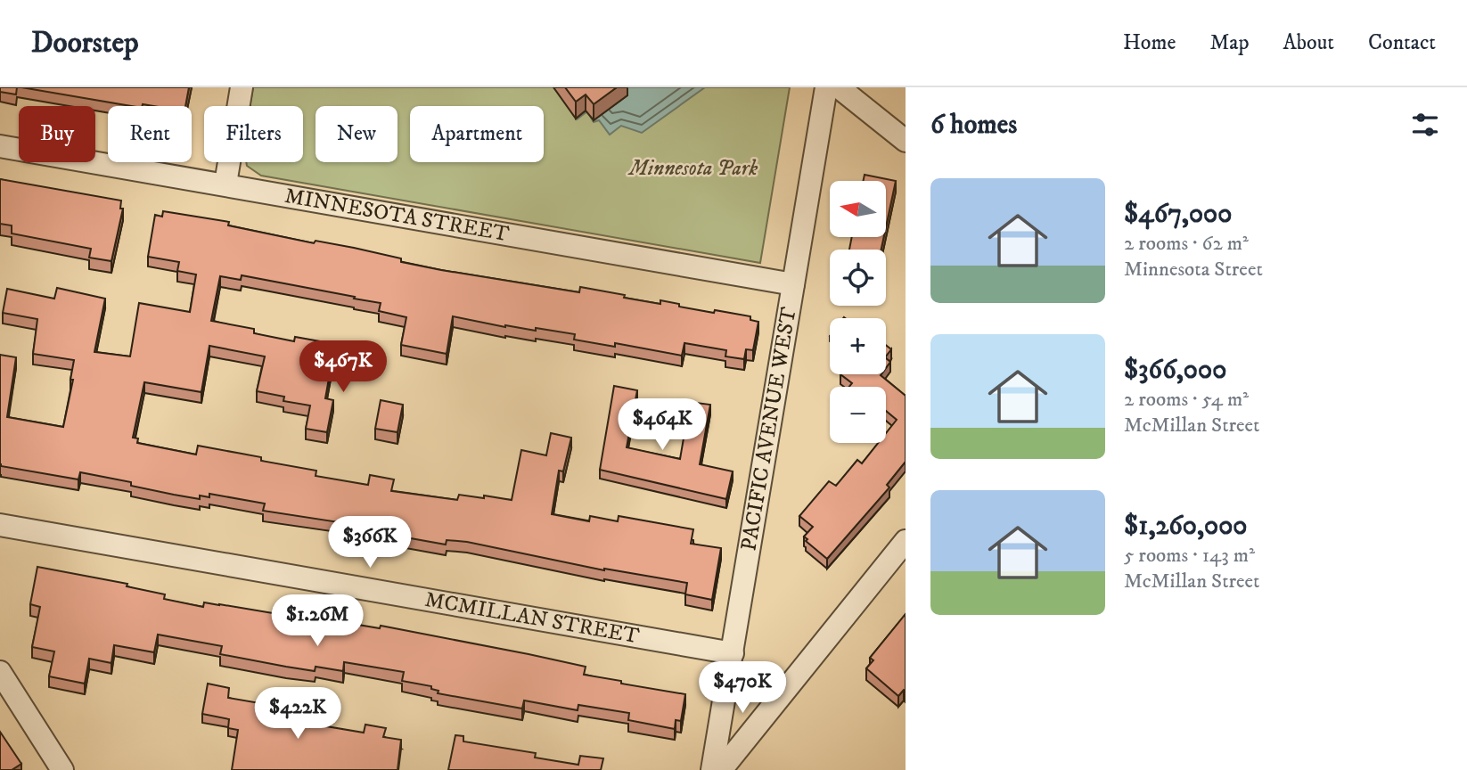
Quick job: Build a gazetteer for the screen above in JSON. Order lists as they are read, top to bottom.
{
  "streets": {
    "street": ["MINNESOTA STREET", "PACIFIC AVENUE WEST", "MCMILLAN STREET"]
  },
  "crossings": [
    ["MINNESOTA STREET", "PACIFIC AVENUE WEST"],
    ["PACIFIC AVENUE WEST", "MCMILLAN STREET"]
  ],
  "parks": ["Minnesota Park"],
  "north": "left",
  "page": {
    "header": "Doorstep",
    "nav": [
      "Home",
      "Map",
      "About",
      "Contact"
    ],
    "heading": "6 homes",
    "chip": [
      "Buy",
      "Rent",
      "Filters",
      "New",
      "Apartment"
    ],
    "list": [
      {
        "name": "$467,000",
        "note": "2 rooms · 62 m² · Minnesota Street"
      },
      {
        "name": "$366,000",
        "note": "2 rooms · 54 m² · McMillan Street"
      },
      {
        "name": "$1,260,000",
        "note": "5 rooms · 143 m² · McMillan Street"
      }
    ],
    "map_buttons": ["+", "−"],
    "price": [
      "$467K",
      "$464K",
      "$366K",
      "$1.26M",
      "$470K",
      "$422K"
    ]
  }
}
